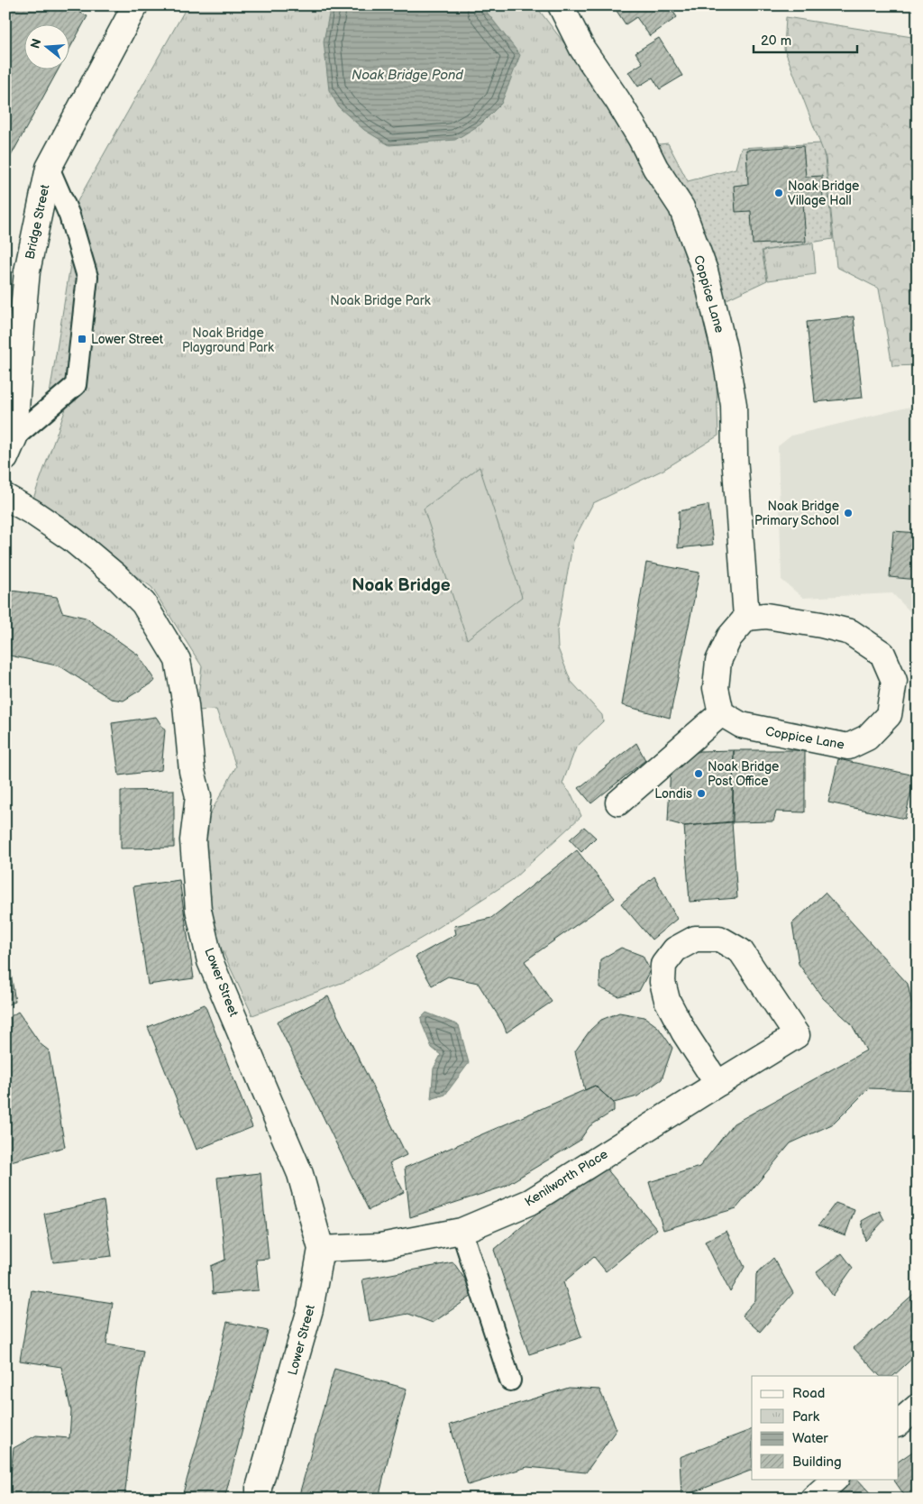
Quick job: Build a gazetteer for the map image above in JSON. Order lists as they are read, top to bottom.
{
  "streets": {
    "street": [
      "Bridge Street",
      "Coppice Lane",
      "Lower Street",
      "Kenilworth Place"
    ]
  },
  "crossings": [
    ["Lower Street", "Kenilworth Place"]
  ],
  "districts": ["Noak Bridge"],
  "water": ["Noak Bridge Pond"],
  "parks": ["Noak Bridge Park", "Noak Bridge Playground Park"],
  "places": {
    "other": [
      "Noak Bridge Village Hall",
      "Noak Bridge Primary School",
      "Noak Bridge Post Office",
      "Londis"
    ],
    "transit": ["Lower Street"]
  },
  "legend": [
    "Road",
    "Park",
    "Water",
    "Building"
  ],
  "scale_bar": "20 m",
  "north": "left"
}
